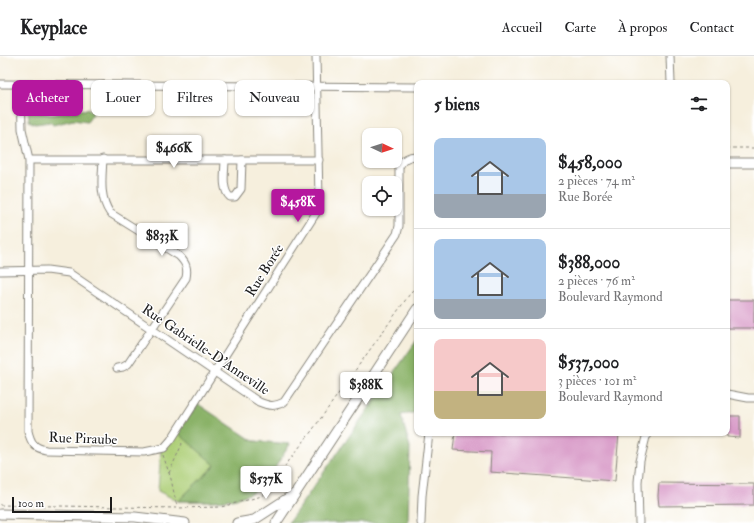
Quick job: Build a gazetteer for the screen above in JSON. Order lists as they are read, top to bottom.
{
  "streets": {
    "street": ["Rue Borée", "Rue Gabrielle-D'Anneville", "Rue Piraube"]
  },
  "crossings": [
    ["Rue Borée", "Rue Gabrielle-D'Anneville"],
    ["Rue Gabrielle-D'Anneville", "Rue Piraube"]
  ],
  "scale_bar": "100 m",
  "north": "right",
  "page": {
    "header": "Keyplace",
    "nav": [
      "Accueil",
      "Carte",
      "À propos",
      "Contact"
    ],
    "chip": [
      "Acheter",
      "Louer",
      "Filtres",
      "Nouveau"
    ],
    "heading": "5 biens",
    "list": [
      {
        "name": "$458,000",
        "note": "2 pièces · 74 m² · Rue Borée"
      },
      {
        "name": "$388,000",
        "note": "2 pièces · 76 m² · Boulevard Raymond"
      },
      {
        "name": "$537,000",
        "note": "3 pièces · 101 m² · Boulevard Raymond"
      }
    ],
    "price": [
      "$466K",
      "$458K",
      "$833K",
      "$388K",
      "$537K"
    ],
    "scale": "100 m"
  }
}
